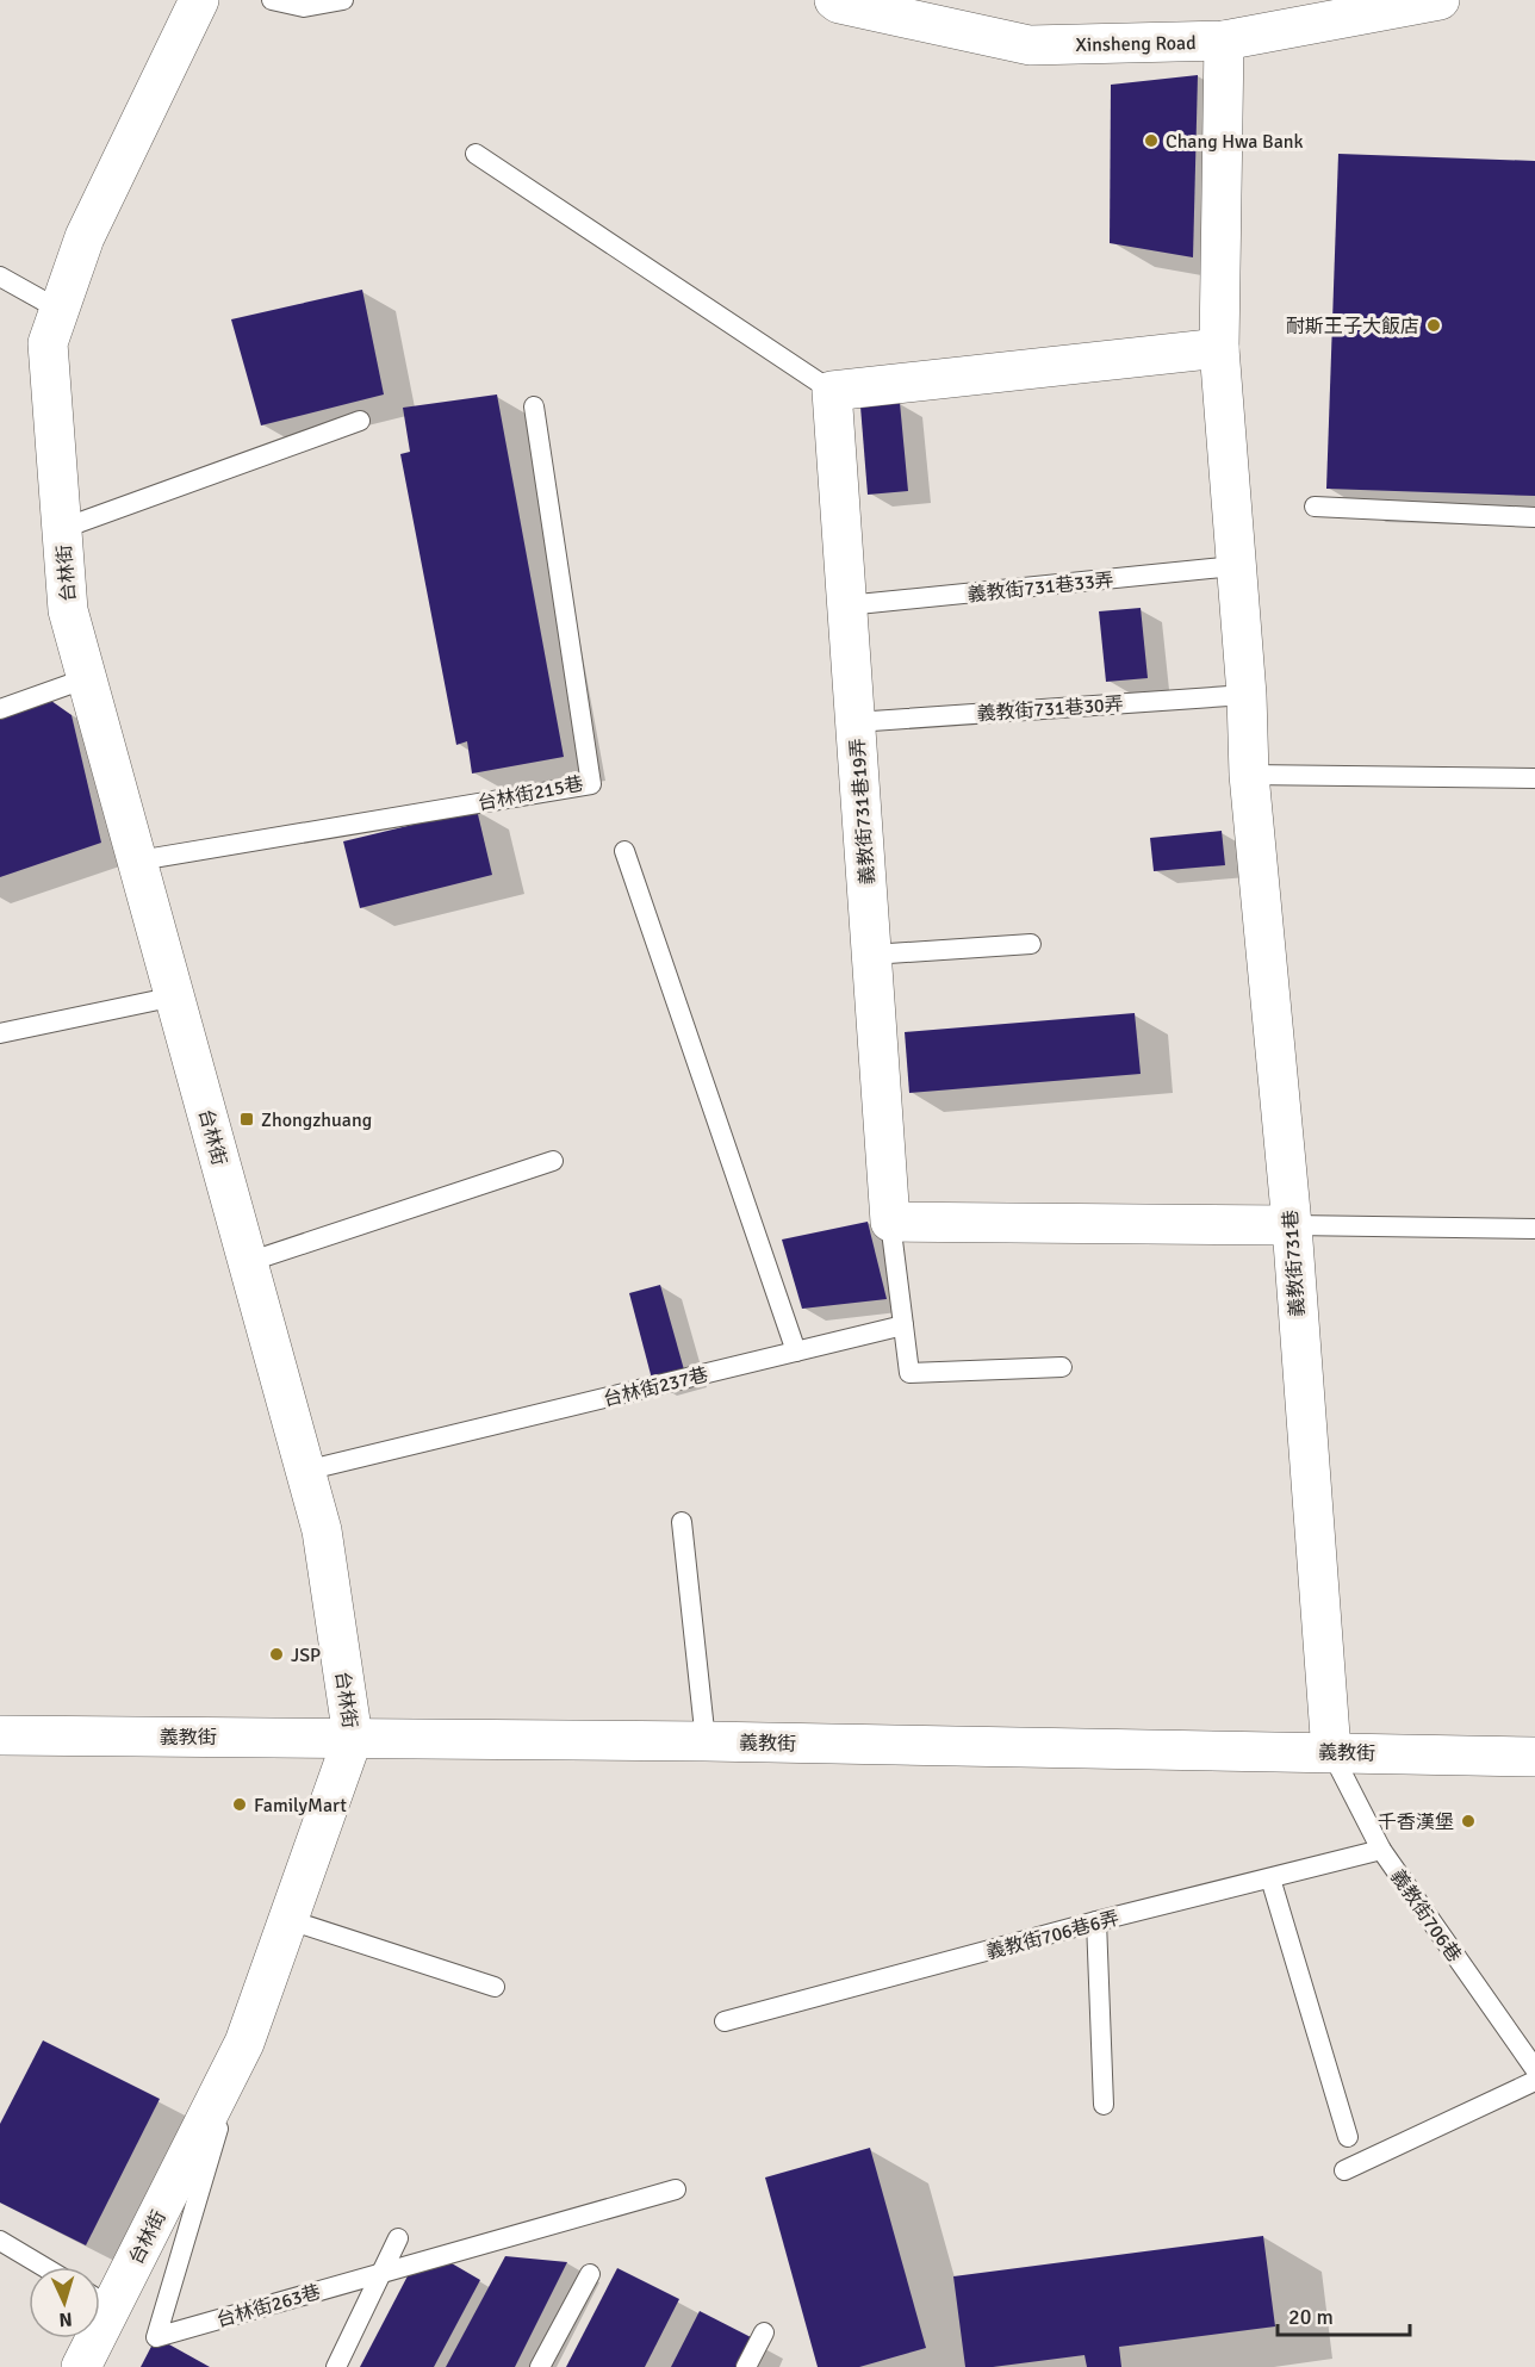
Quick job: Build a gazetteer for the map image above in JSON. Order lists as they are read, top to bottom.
{
  "streets": {
    "street": [
      "Xinsheng Road",
      "台林街",
      "義教街731巷19弄",
      "義教街731巷",
      "義教街"
    ],
    "lane": [
      "義教街731巷33弄",
      "義教街731巷30弄",
      "台林街215巷",
      "台林街237巷",
      "義教街706巷",
      "義教街706巷6弄",
      "台林街263巷"
    ]
  },
  "crossings": [
    ["Xinsheng Road", "義教街731巷"],
    ["台林街", "台林街215巷"],
    ["台林街", "台林街237巷"],
    ["台林街", "義教街"],
    ["台林街", "台林街263巷"],
    ["義教街731巷33弄", "義教街731巷19弄"],
    ["義教街731巷33弄", "義教街731巷"],
    ["義教街731巷30弄", "義教街731巷19弄"],
    ["義教街731巷30弄", "義教街731巷"],
    ["義教街731巷", "義教街"],
    ["義教街731巷", "義教街706巷"],
    ["義教街", "義教街706巷"],
    ["義教街706巷", "義教街706巷6弄"]
  ],
  "places": {
    "other": [
      "Chang Hwa Bank",
      "耐斯王子大飯店",
      "JSP",
      "FamilyMart",
      "千香漢堡"
    ],
    "transit": ["Zhongzhuang"]
  },
  "scale_bar": "20 m",
  "north": "bottom"
}
